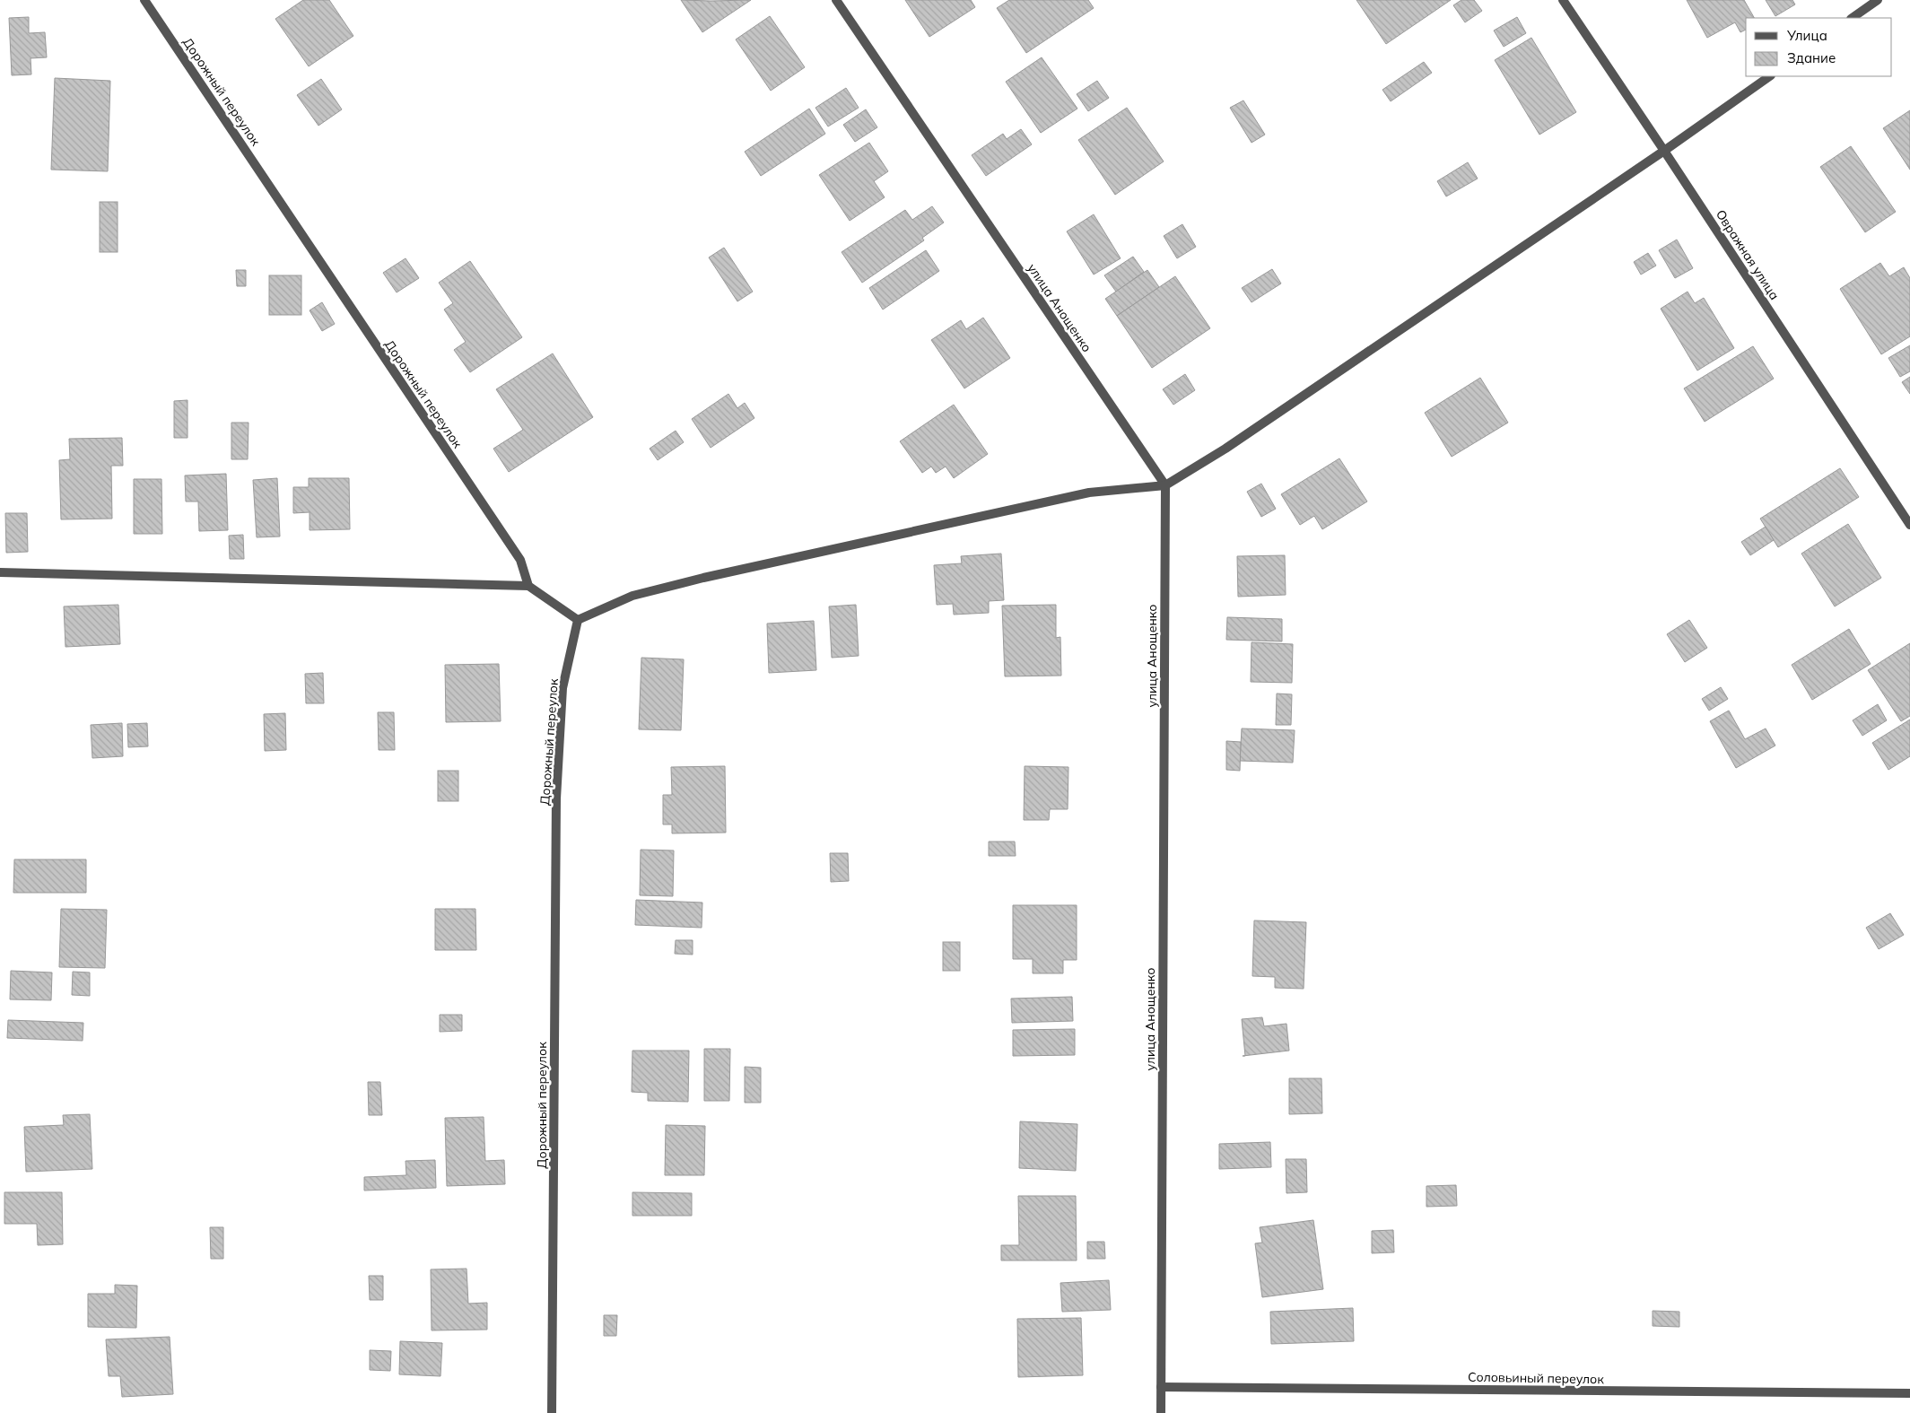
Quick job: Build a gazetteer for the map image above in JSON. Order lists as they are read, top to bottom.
{
  "streets": {
    "street": [
      "Дорожный переулок",
      "Овражная улица",
      "улица Анощенко",
      "Соловьиный переулок"
    ]
  },
  "crossings": [
    ["улица Анощенко", "Соловьиный переулок"]
  ],
  "legend": ["Улица", "Здание"]
}
